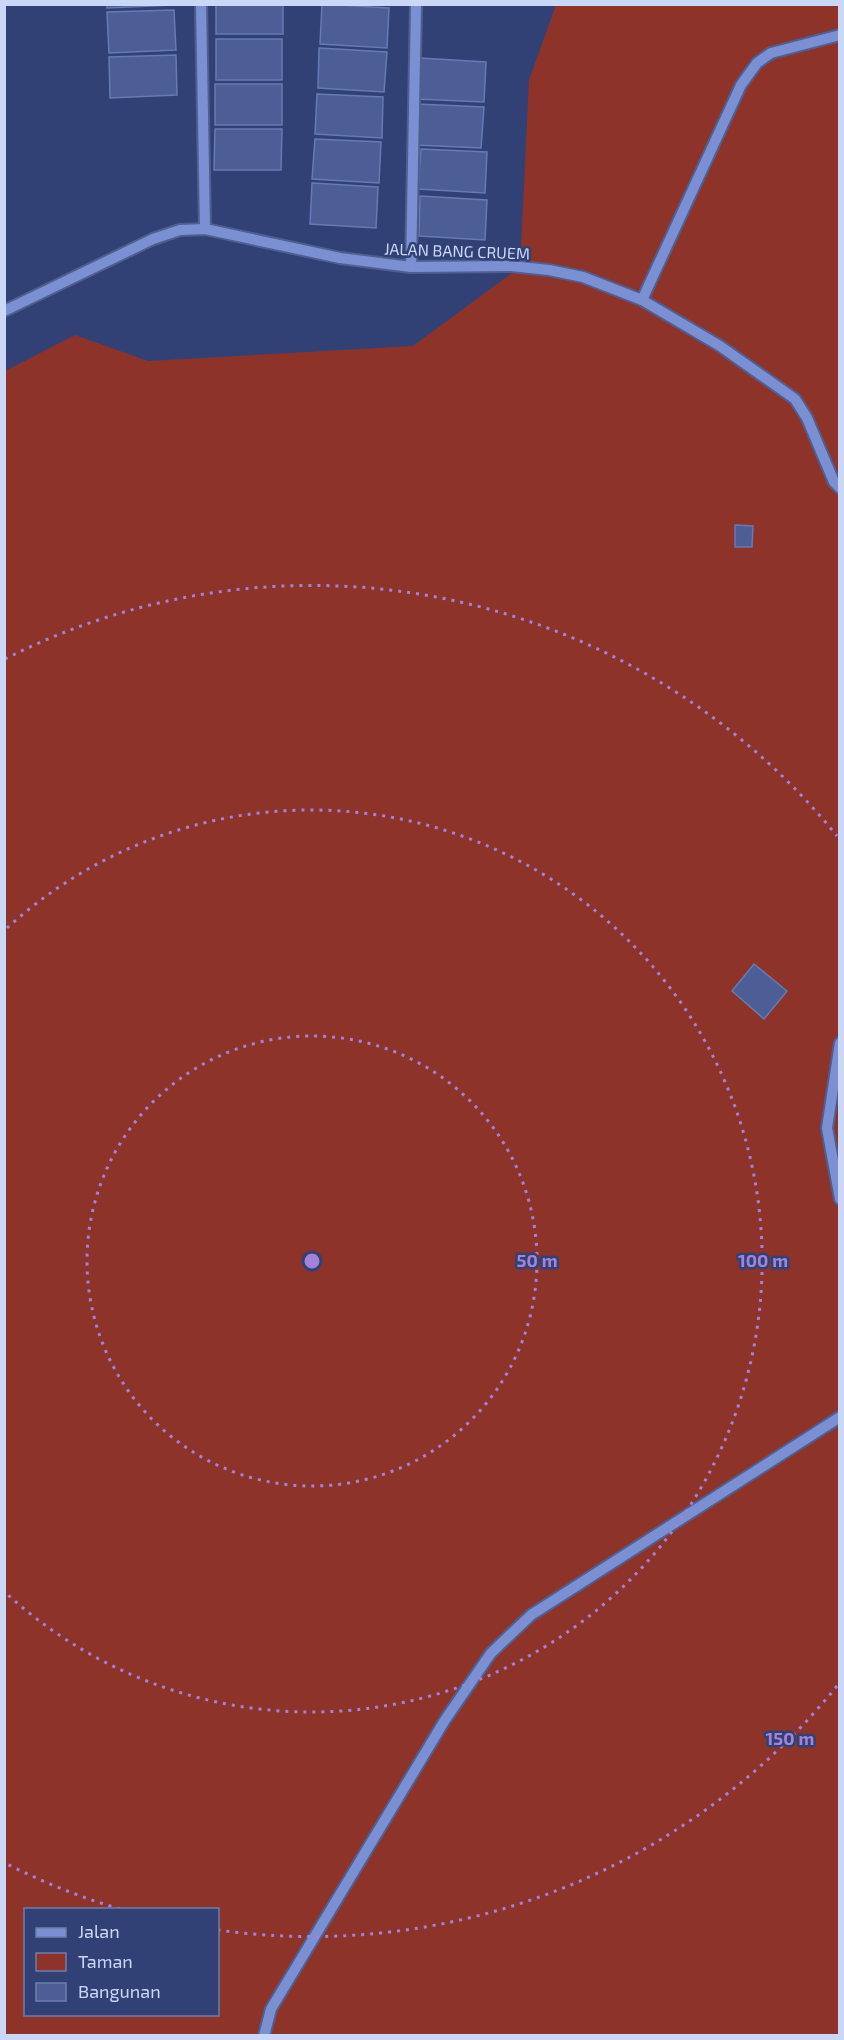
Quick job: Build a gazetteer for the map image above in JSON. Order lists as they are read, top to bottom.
{
  "streets": {
    "street": ["JALAN BANG CRUEM"]
  },
  "legend": ["Jalan", "Taman", "Bangunan"],
  "rings": ["50 m", "100 m", "150 m"]
}
